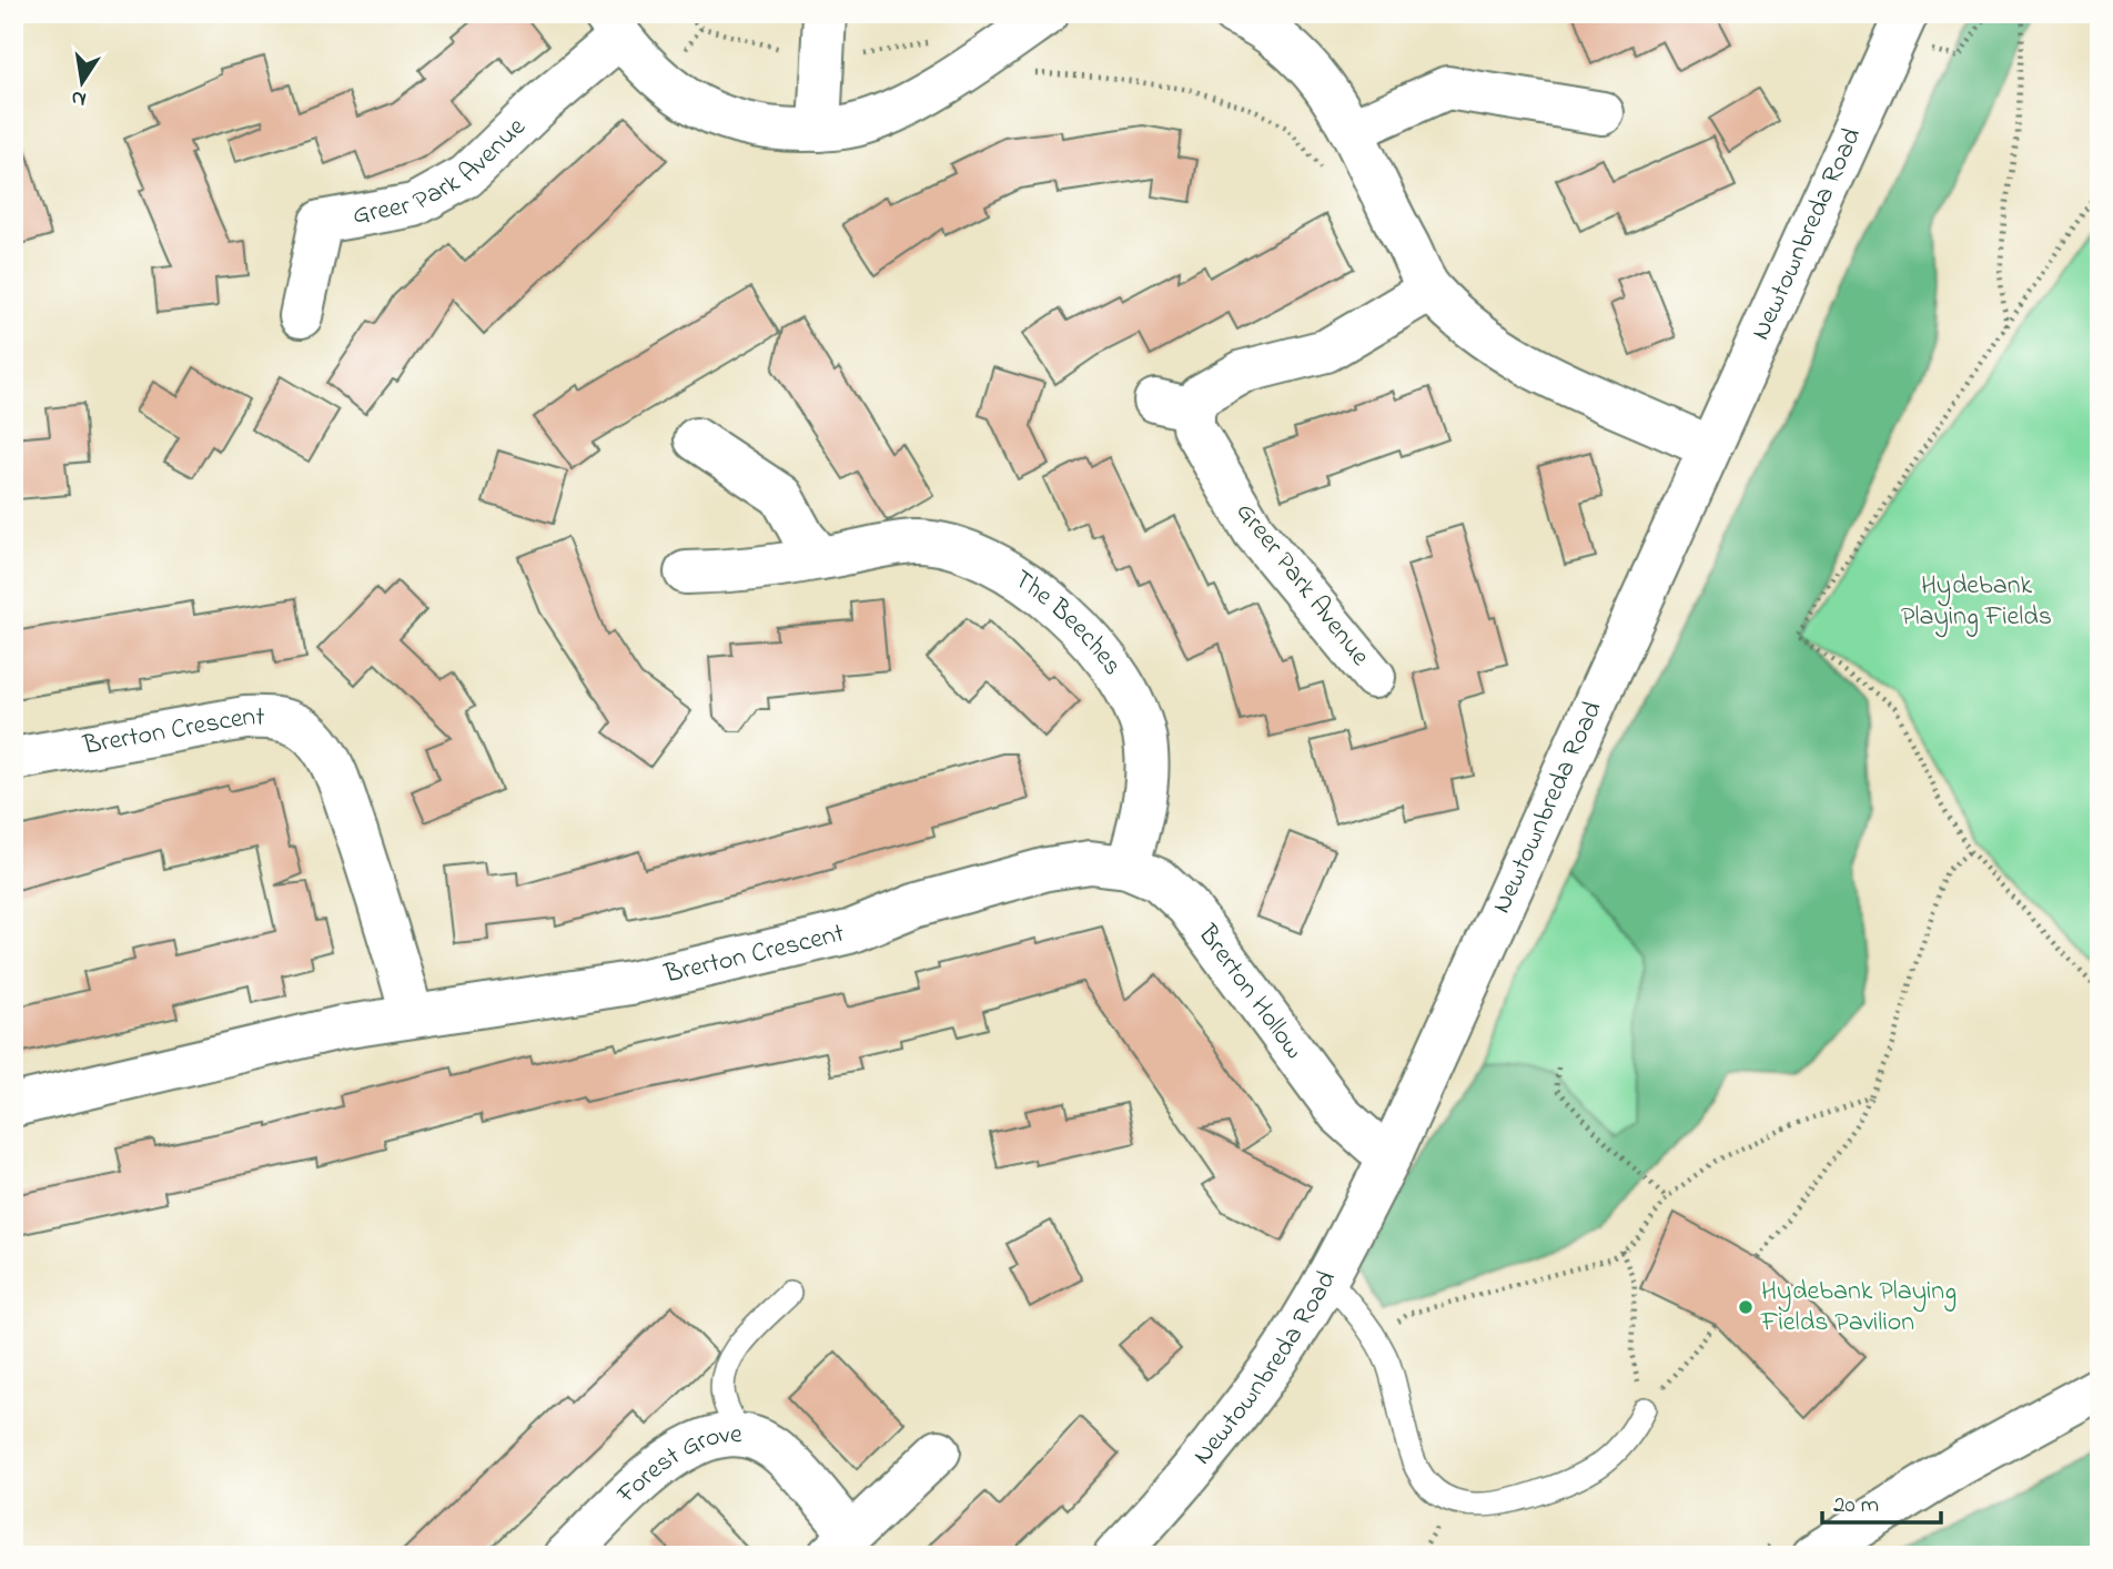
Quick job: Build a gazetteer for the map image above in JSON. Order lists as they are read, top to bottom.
{
  "streets": {
    "main road": [
      "Greer Park Avenue",
      "Newtownbreda Road",
      "The Beeches",
      "Brerton Crescent",
      "Brerton Hollow",
      "Forest Grove"
    ]
  },
  "crossings": [
    ["Newtownbreda Road", "Brerton Hollow"],
    ["The Beeches", "Brerton Crescent"],
    ["The Beeches", "Brerton Hollow"],
    ["Brerton Crescent", "Brerton Hollow"]
  ],
  "parks": ["Hydebank Playing Fields"],
  "places": ["Hydebank Playing Fields Pavilion"],
  "scale_bar": "20 m",
  "north": "bottom"
}
